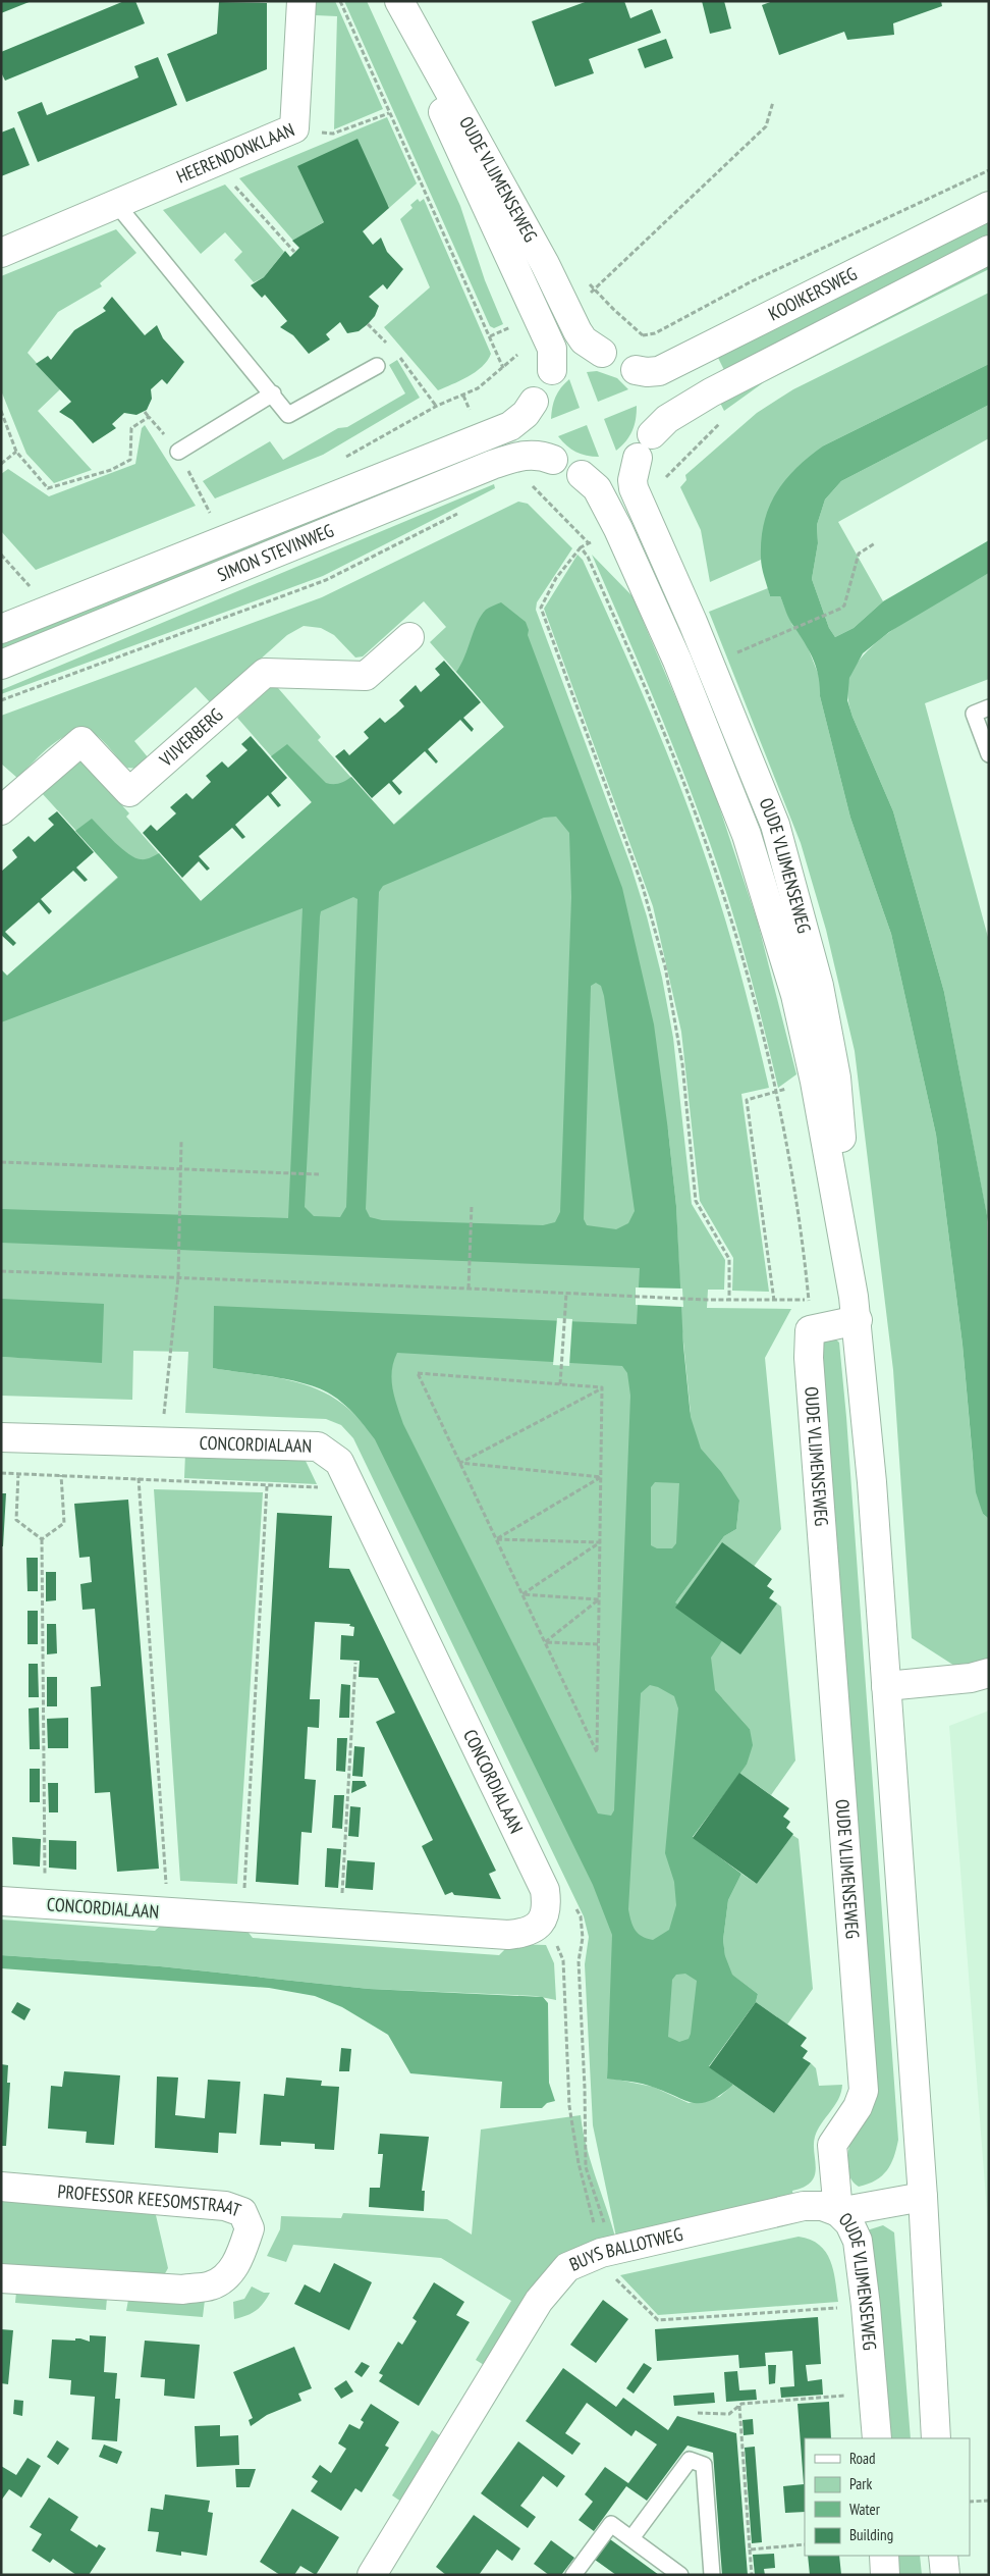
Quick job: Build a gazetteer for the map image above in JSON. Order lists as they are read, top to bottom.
{
  "streets": {
    "street": [
      "HEERENDONKLAAN",
      "OUDE VLIJMENSEWEG",
      "KOOIKERSWEG",
      "SIMON STEVINWEG",
      "VIJVERBERG",
      "CONCORDIALAAN",
      "PROFESSOR KEESOMSTRAAT",
      "BUYS BALLOTWEG"
    ]
  },
  "crossings": [
    ["OUDE VLIJMENSEWEG", "KOOIKERSWEG"],
    ["OUDE VLIJMENSEWEG", "SIMON STEVINWEG"],
    ["OUDE VLIJMENSEWEG", "BUYS BALLOTWEG"],
    ["KOOIKERSWEG", "SIMON STEVINWEG"]
  ],
  "legend": [
    "Road",
    "Park",
    "Water",
    "Building"
  ]
}
